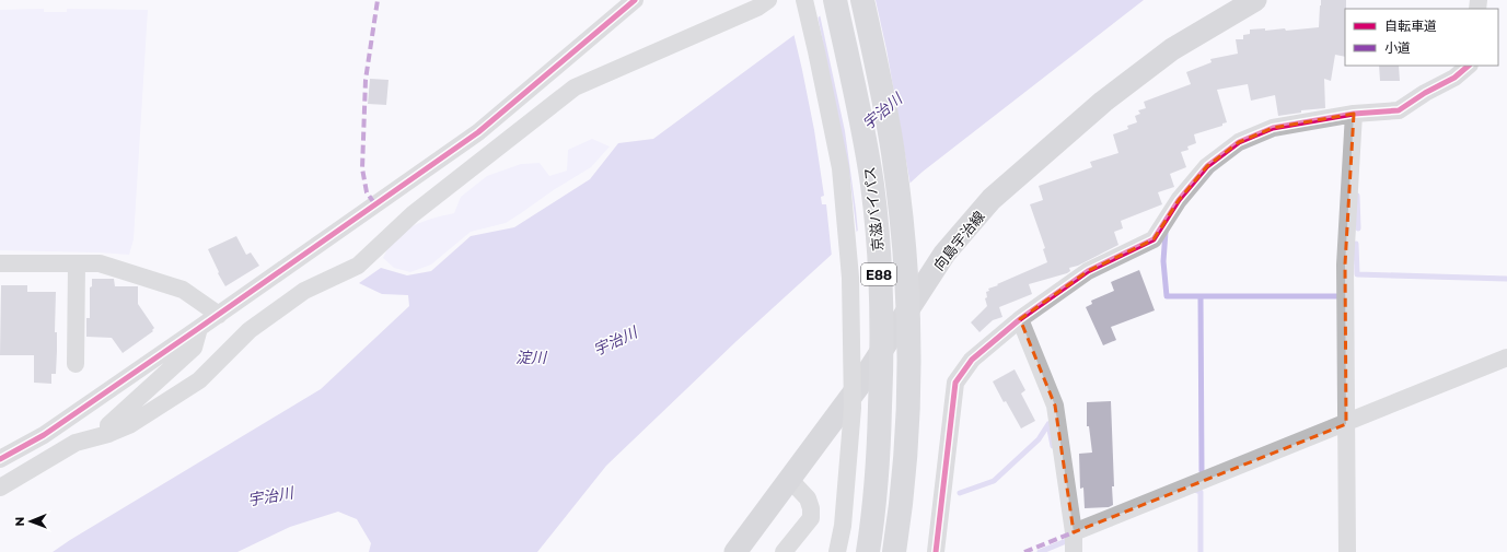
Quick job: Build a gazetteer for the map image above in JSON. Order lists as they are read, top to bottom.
{
  "streets": {
    "highway": ["京滋バイパス", "E88"],
    "main road": ["向島宇治線"]
  },
  "water": ["宇治川", "淀川"],
  "legend": ["自転車道", "小道"],
  "north": "left"
}
